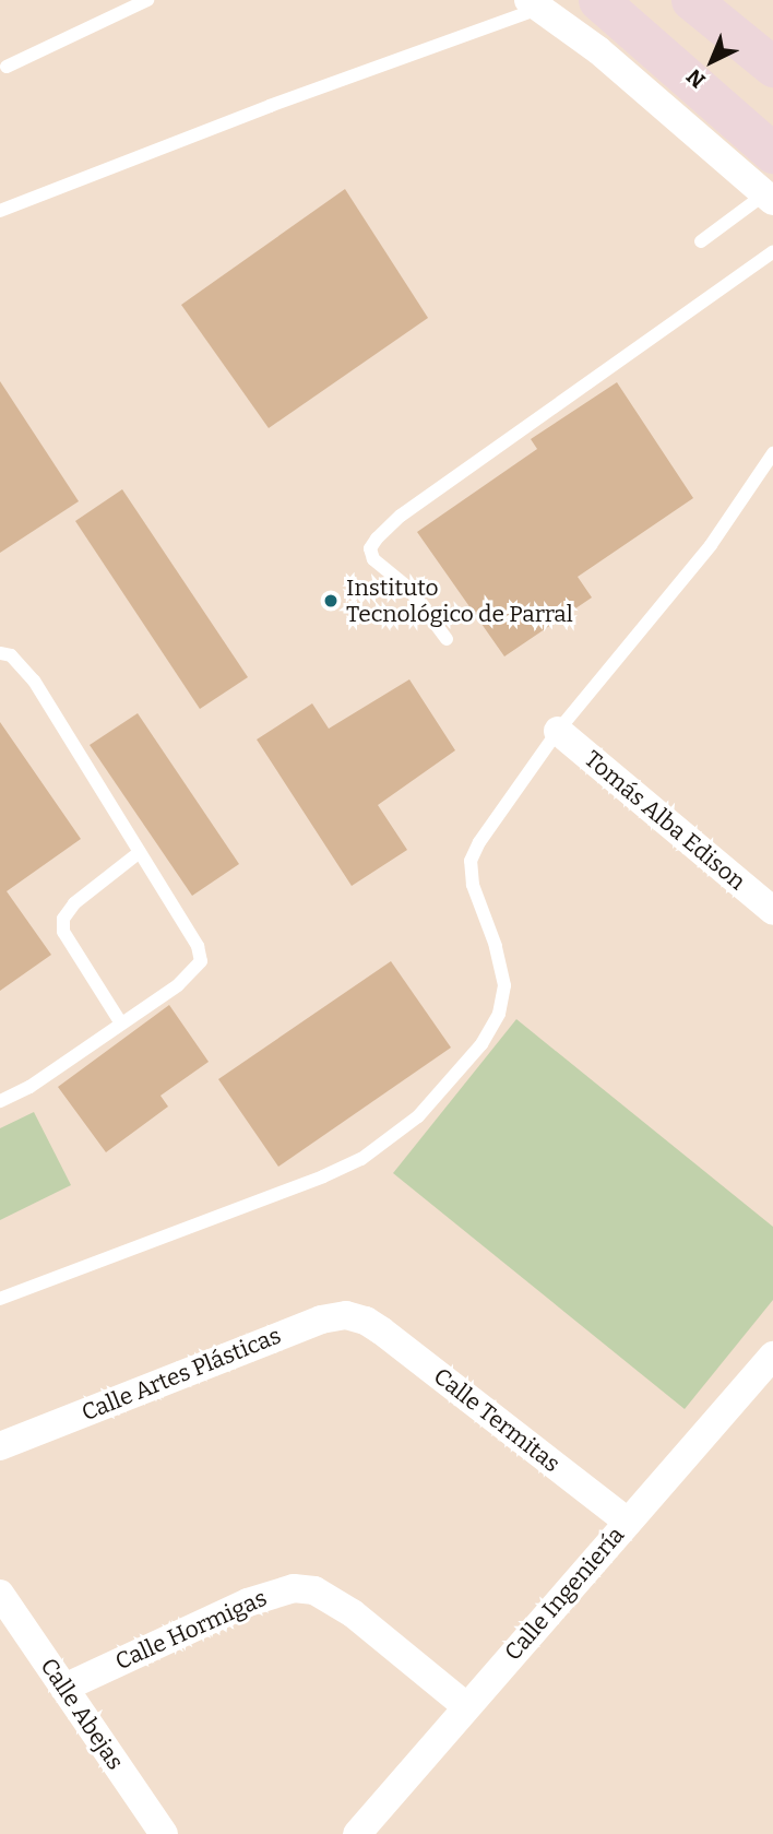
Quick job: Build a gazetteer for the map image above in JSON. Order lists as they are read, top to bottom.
{
  "streets": {
    "street": [
      "Tomás Alba Edison",
      "Calle Artes Plásticas",
      "Calle Termitas",
      "Calle Ingeniería",
      "Calle Hormigas",
      "Calle Abejas"
    ]
  },
  "crossings": [
    ["Calle Artes Plásticas", "Calle Termitas"],
    ["Calle Termitas", "Calle Ingeniería"],
    ["Calle Ingeniería", "Calle Hormigas"],
    ["Calle Hormigas", "Calle Abejas"]
  ],
  "places": ["Instituto Tecnológico de Parral"],
  "north": "bottom left"
}
